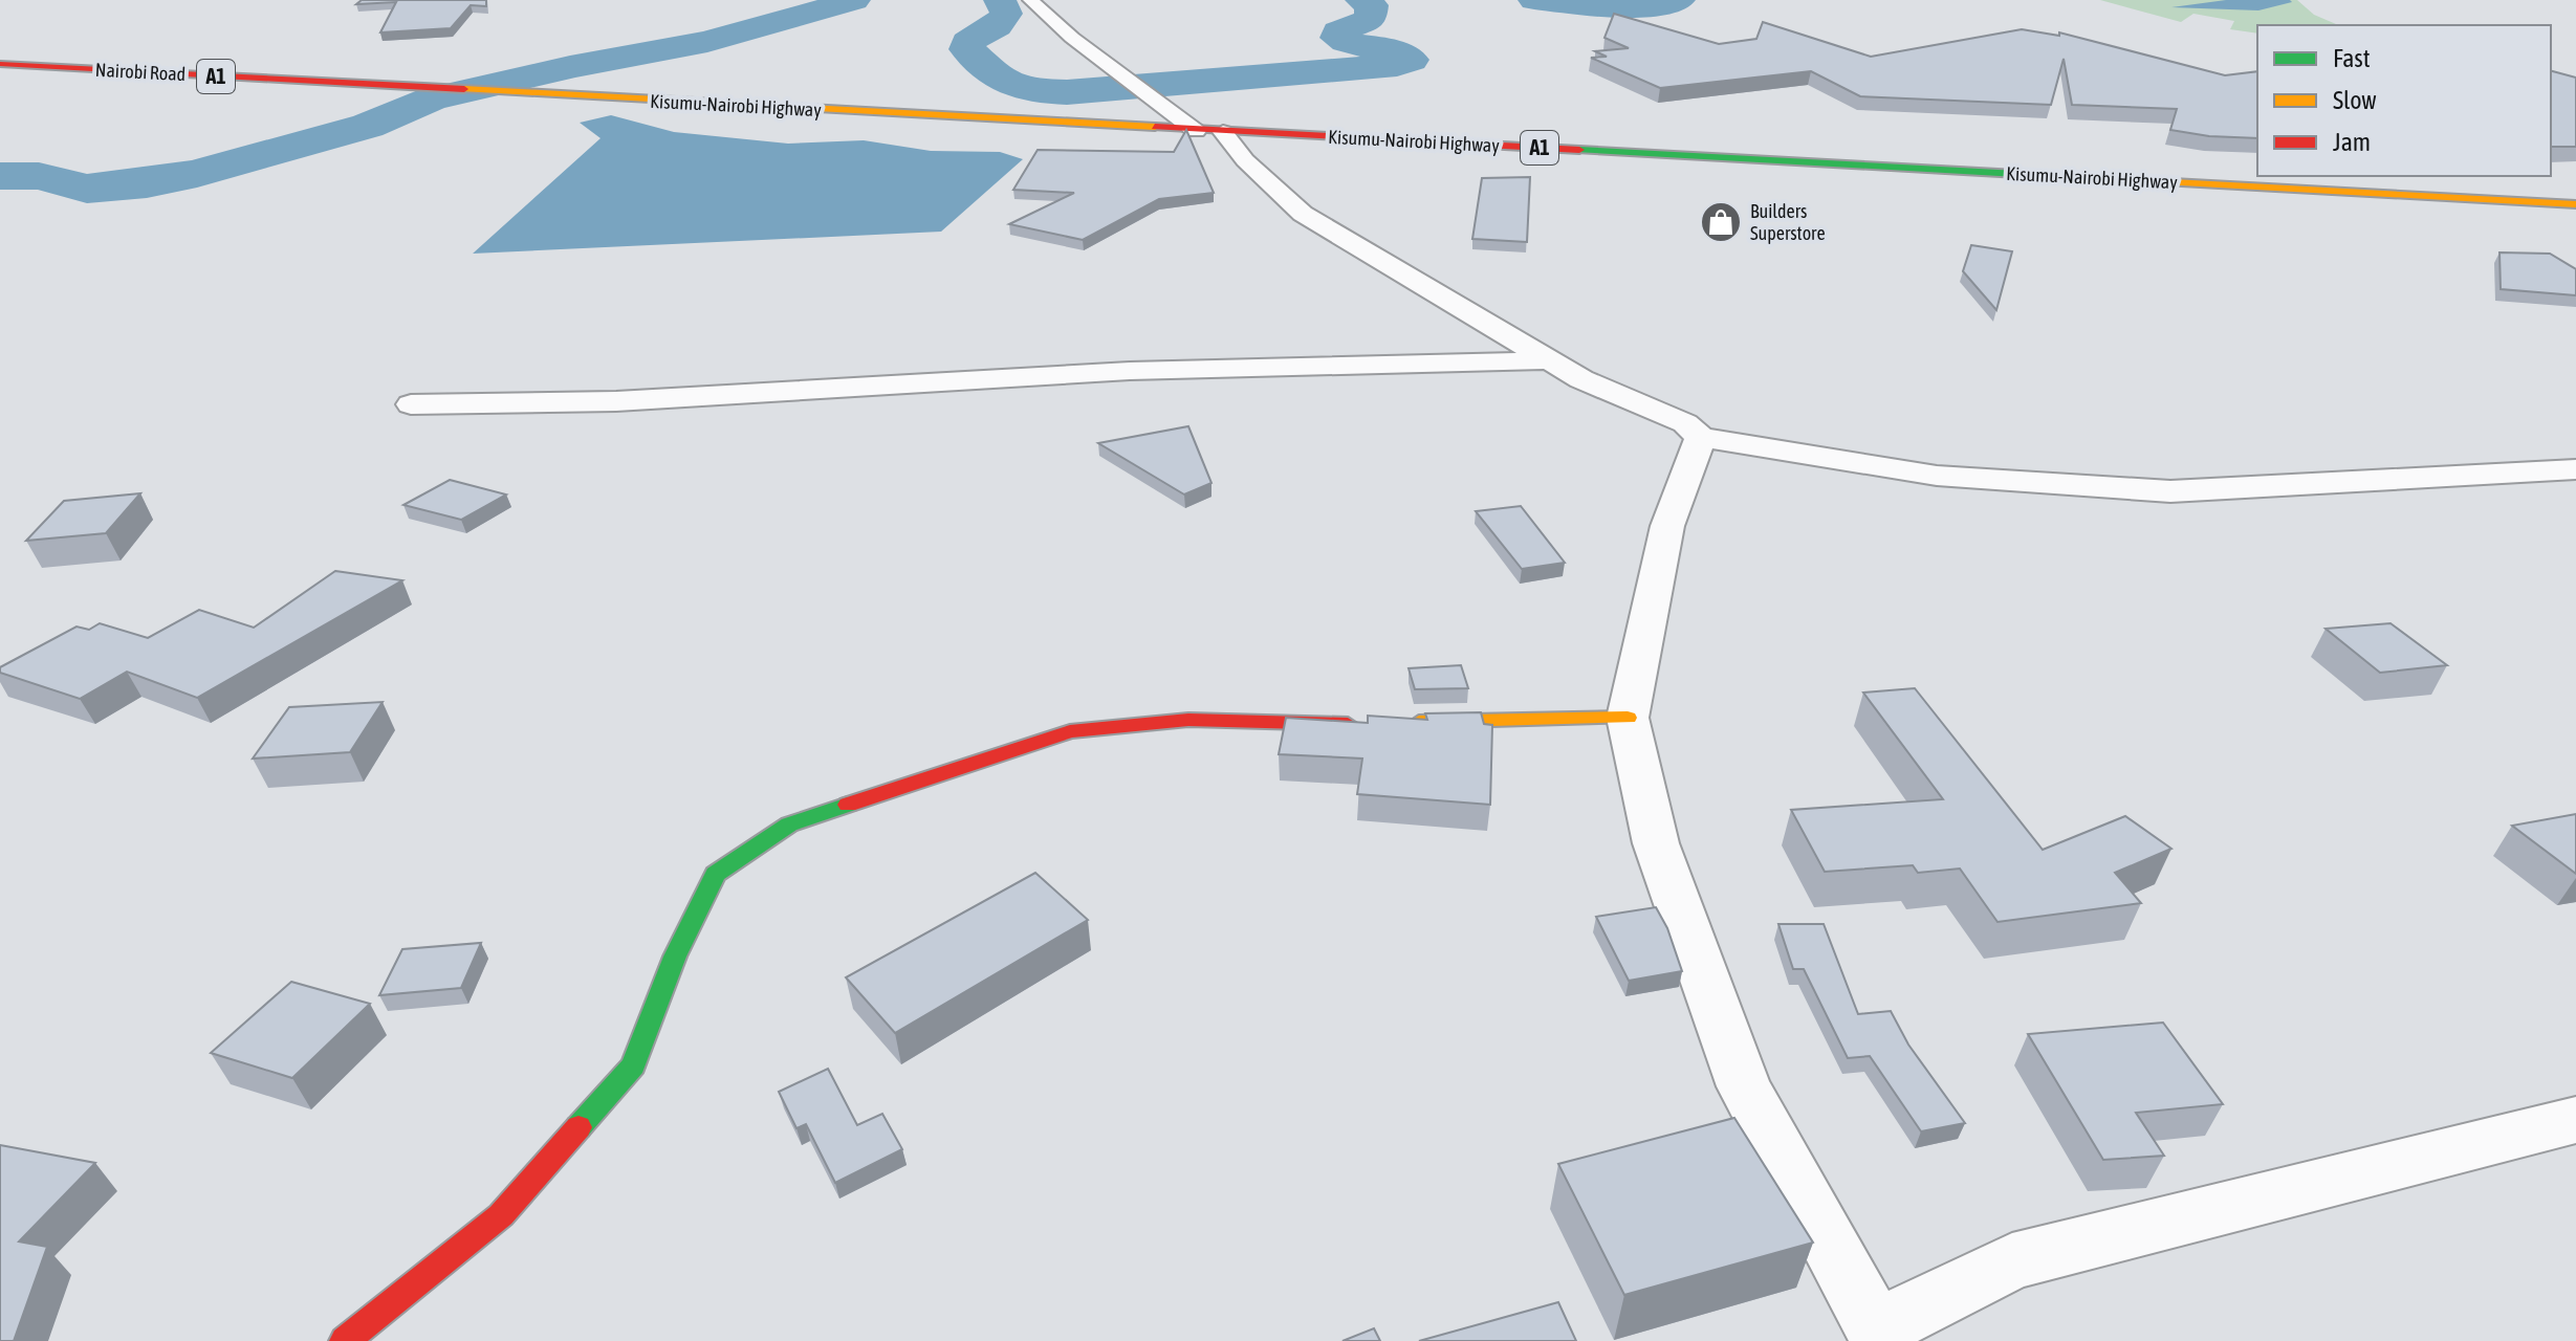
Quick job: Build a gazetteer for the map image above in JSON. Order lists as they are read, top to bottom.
{
  "streets": {
    "main road": ["Nairobi Road", "A1", "Kisumu-Nairobi Highway"]
  },
  "crossings": [
    ["Nairobi Road", "Kisumu-Nairobi Highway"]
  ],
  "places": {
    "shop": ["Builders Superstore"]
  },
  "legend": ["Fast", "Slow", "Jam"]
}
